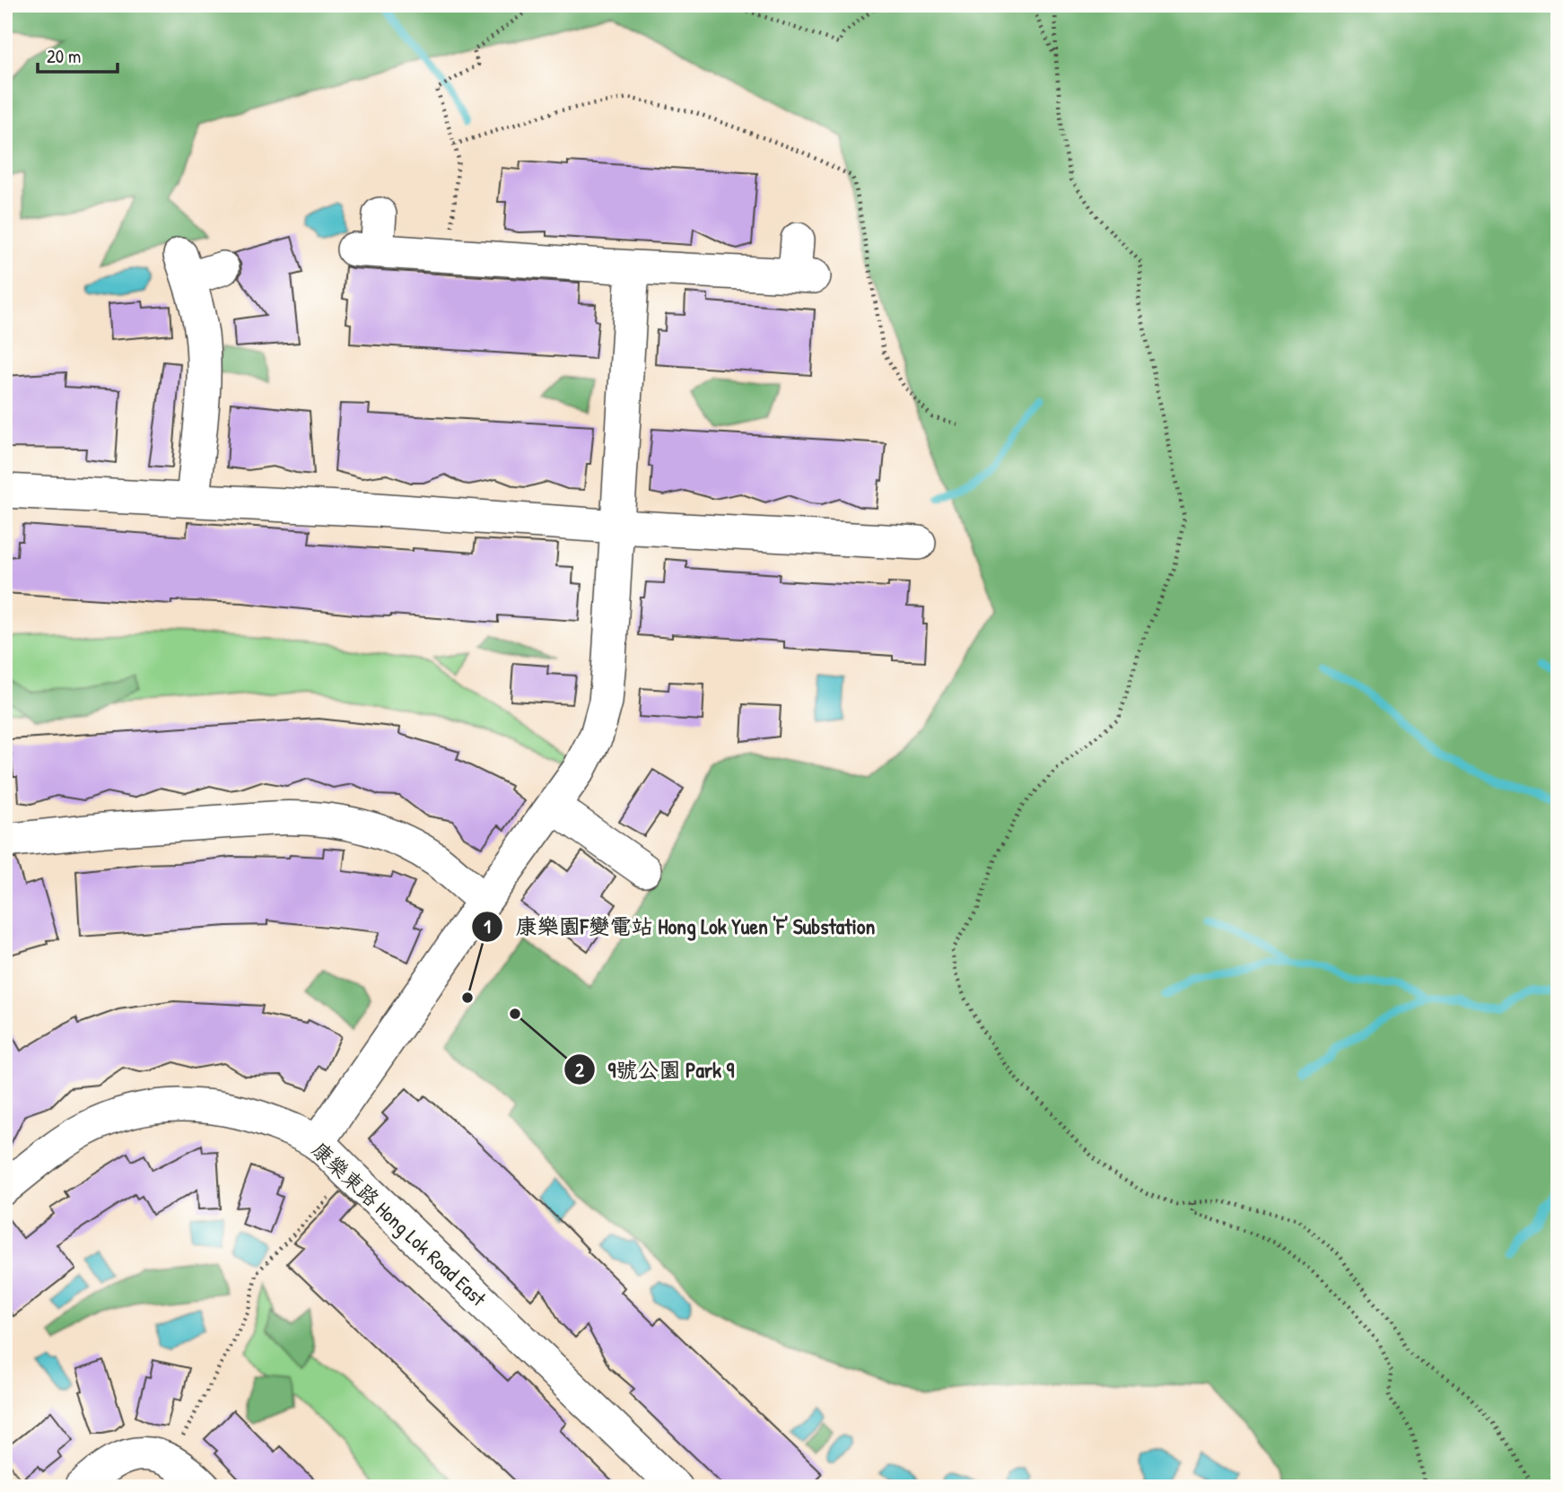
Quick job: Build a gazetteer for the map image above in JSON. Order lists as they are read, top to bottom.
{
  "streets": {
    "street": ["康樂東路 Hong Lok Road East"]
  },
  "places": ["康樂園F變電站 Hong Lok Yuen 'F' Substation", "9號公園 Park 9"],
  "scale_bar": "20 m"
}
